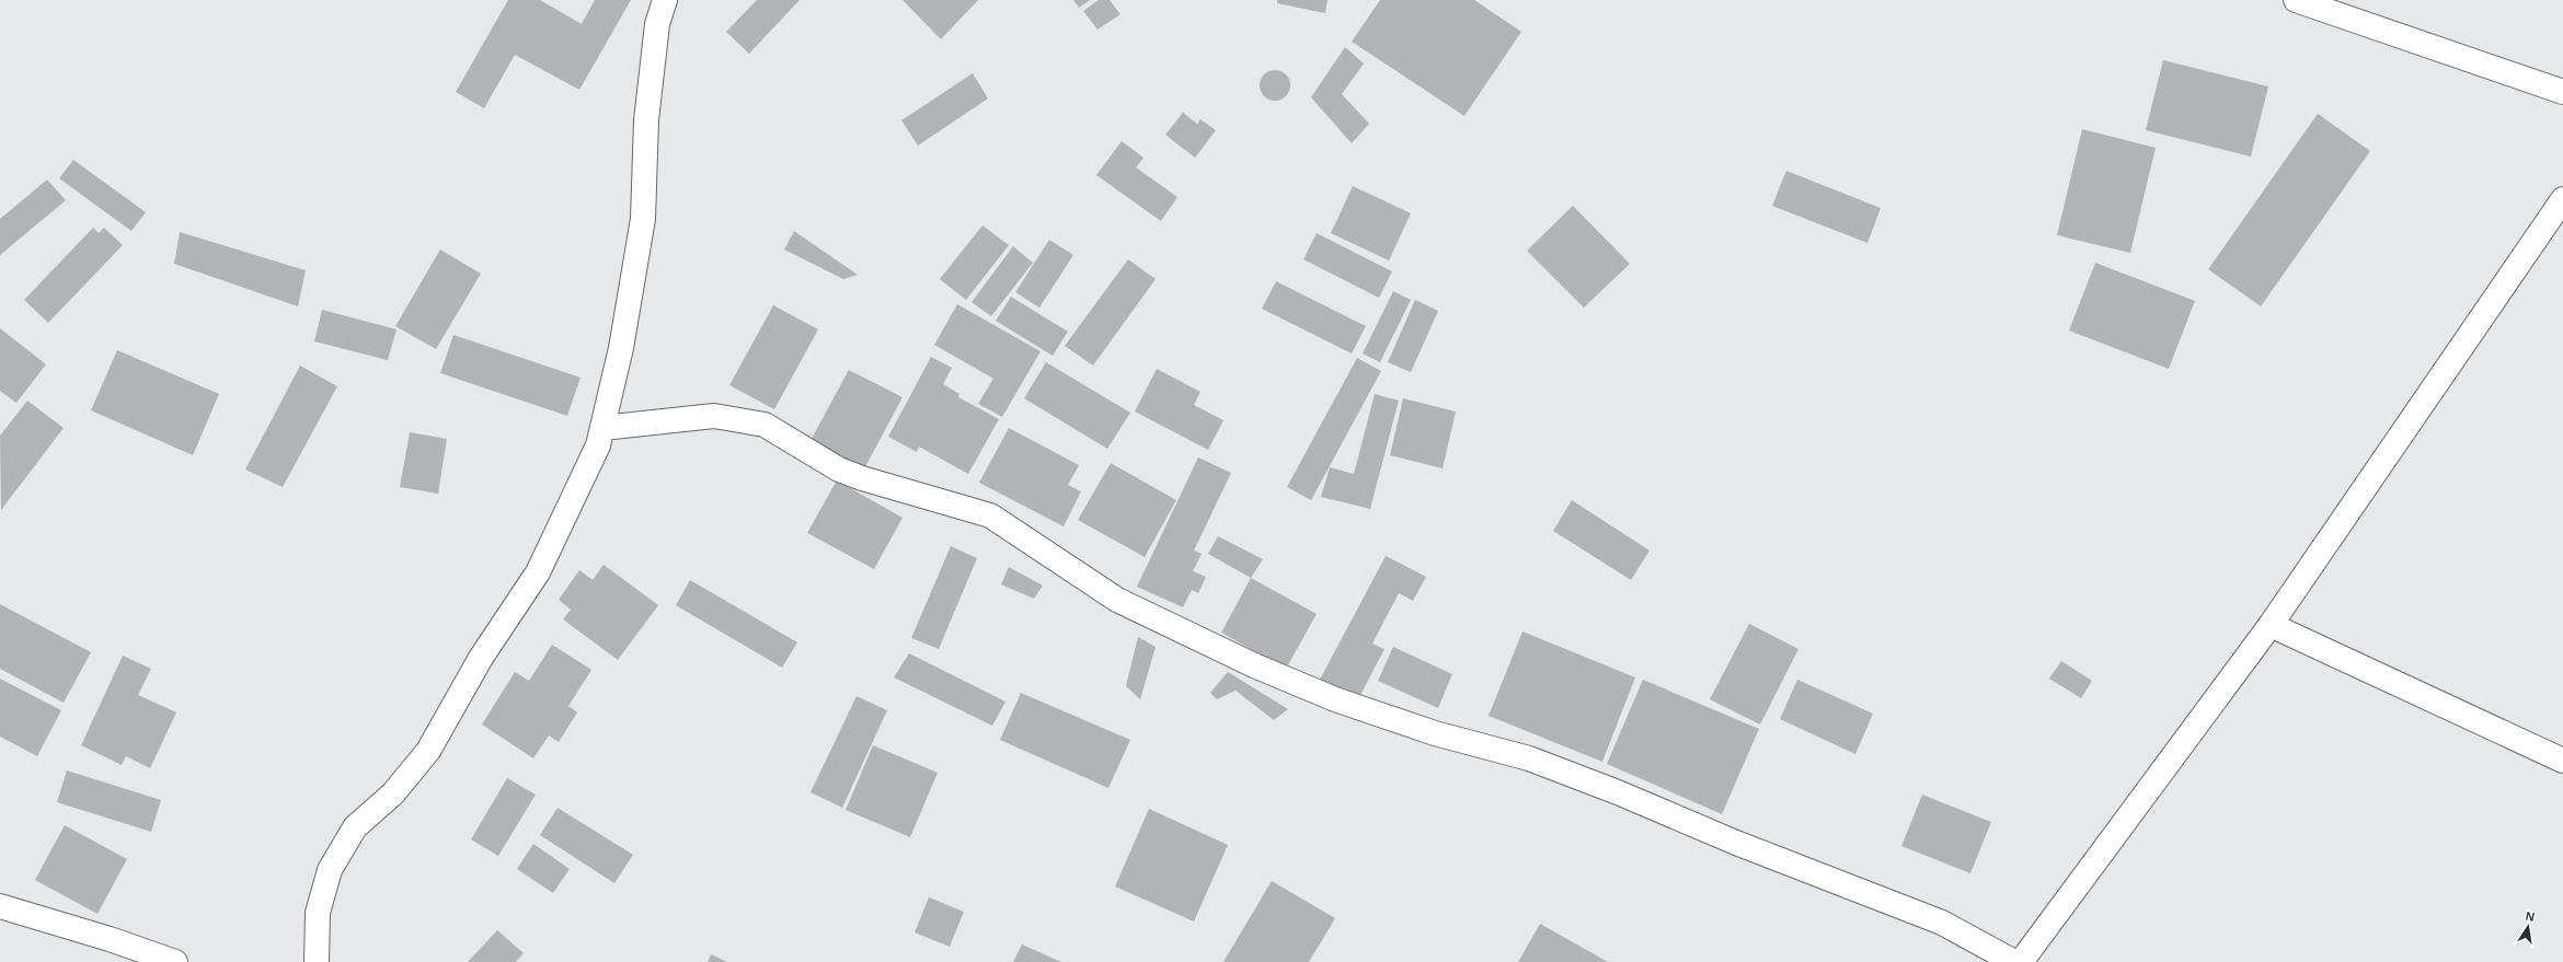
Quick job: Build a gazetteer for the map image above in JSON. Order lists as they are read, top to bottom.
{
  "north": "top"
}
